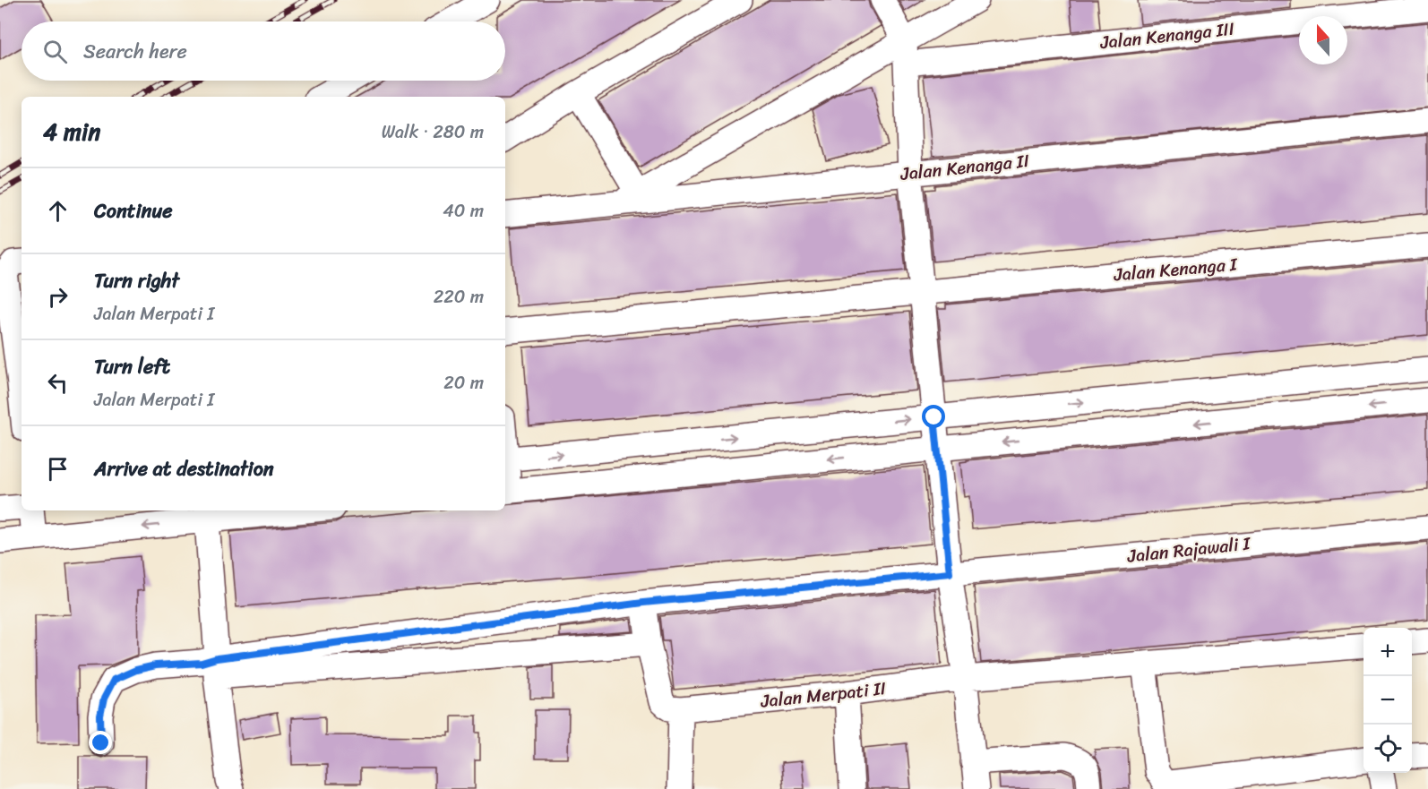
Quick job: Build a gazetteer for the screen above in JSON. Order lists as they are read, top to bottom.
{
  "streets": {
    "street": [
      "Jalan Kenanga III",
      "Jalan Kenanga II",
      "Jalan Kenanga I",
      "Jalan Rajawali I",
      "Jalan Merpati II"
    ]
  },
  "north": "top",
  "page": {
    "search": "Search here",
    "heading": ["4 min", "Walk · 280 m"],
    "list": [
      ["Continue", "40 m"],
      ["Turn right", "Jalan Merpati I", "220 m"],
      ["Turn left", "Jalan Merpati I", "20 m"],
      "Arrive at destination"
    ],
    "map_buttons": ["+", "−"]
  }
}
